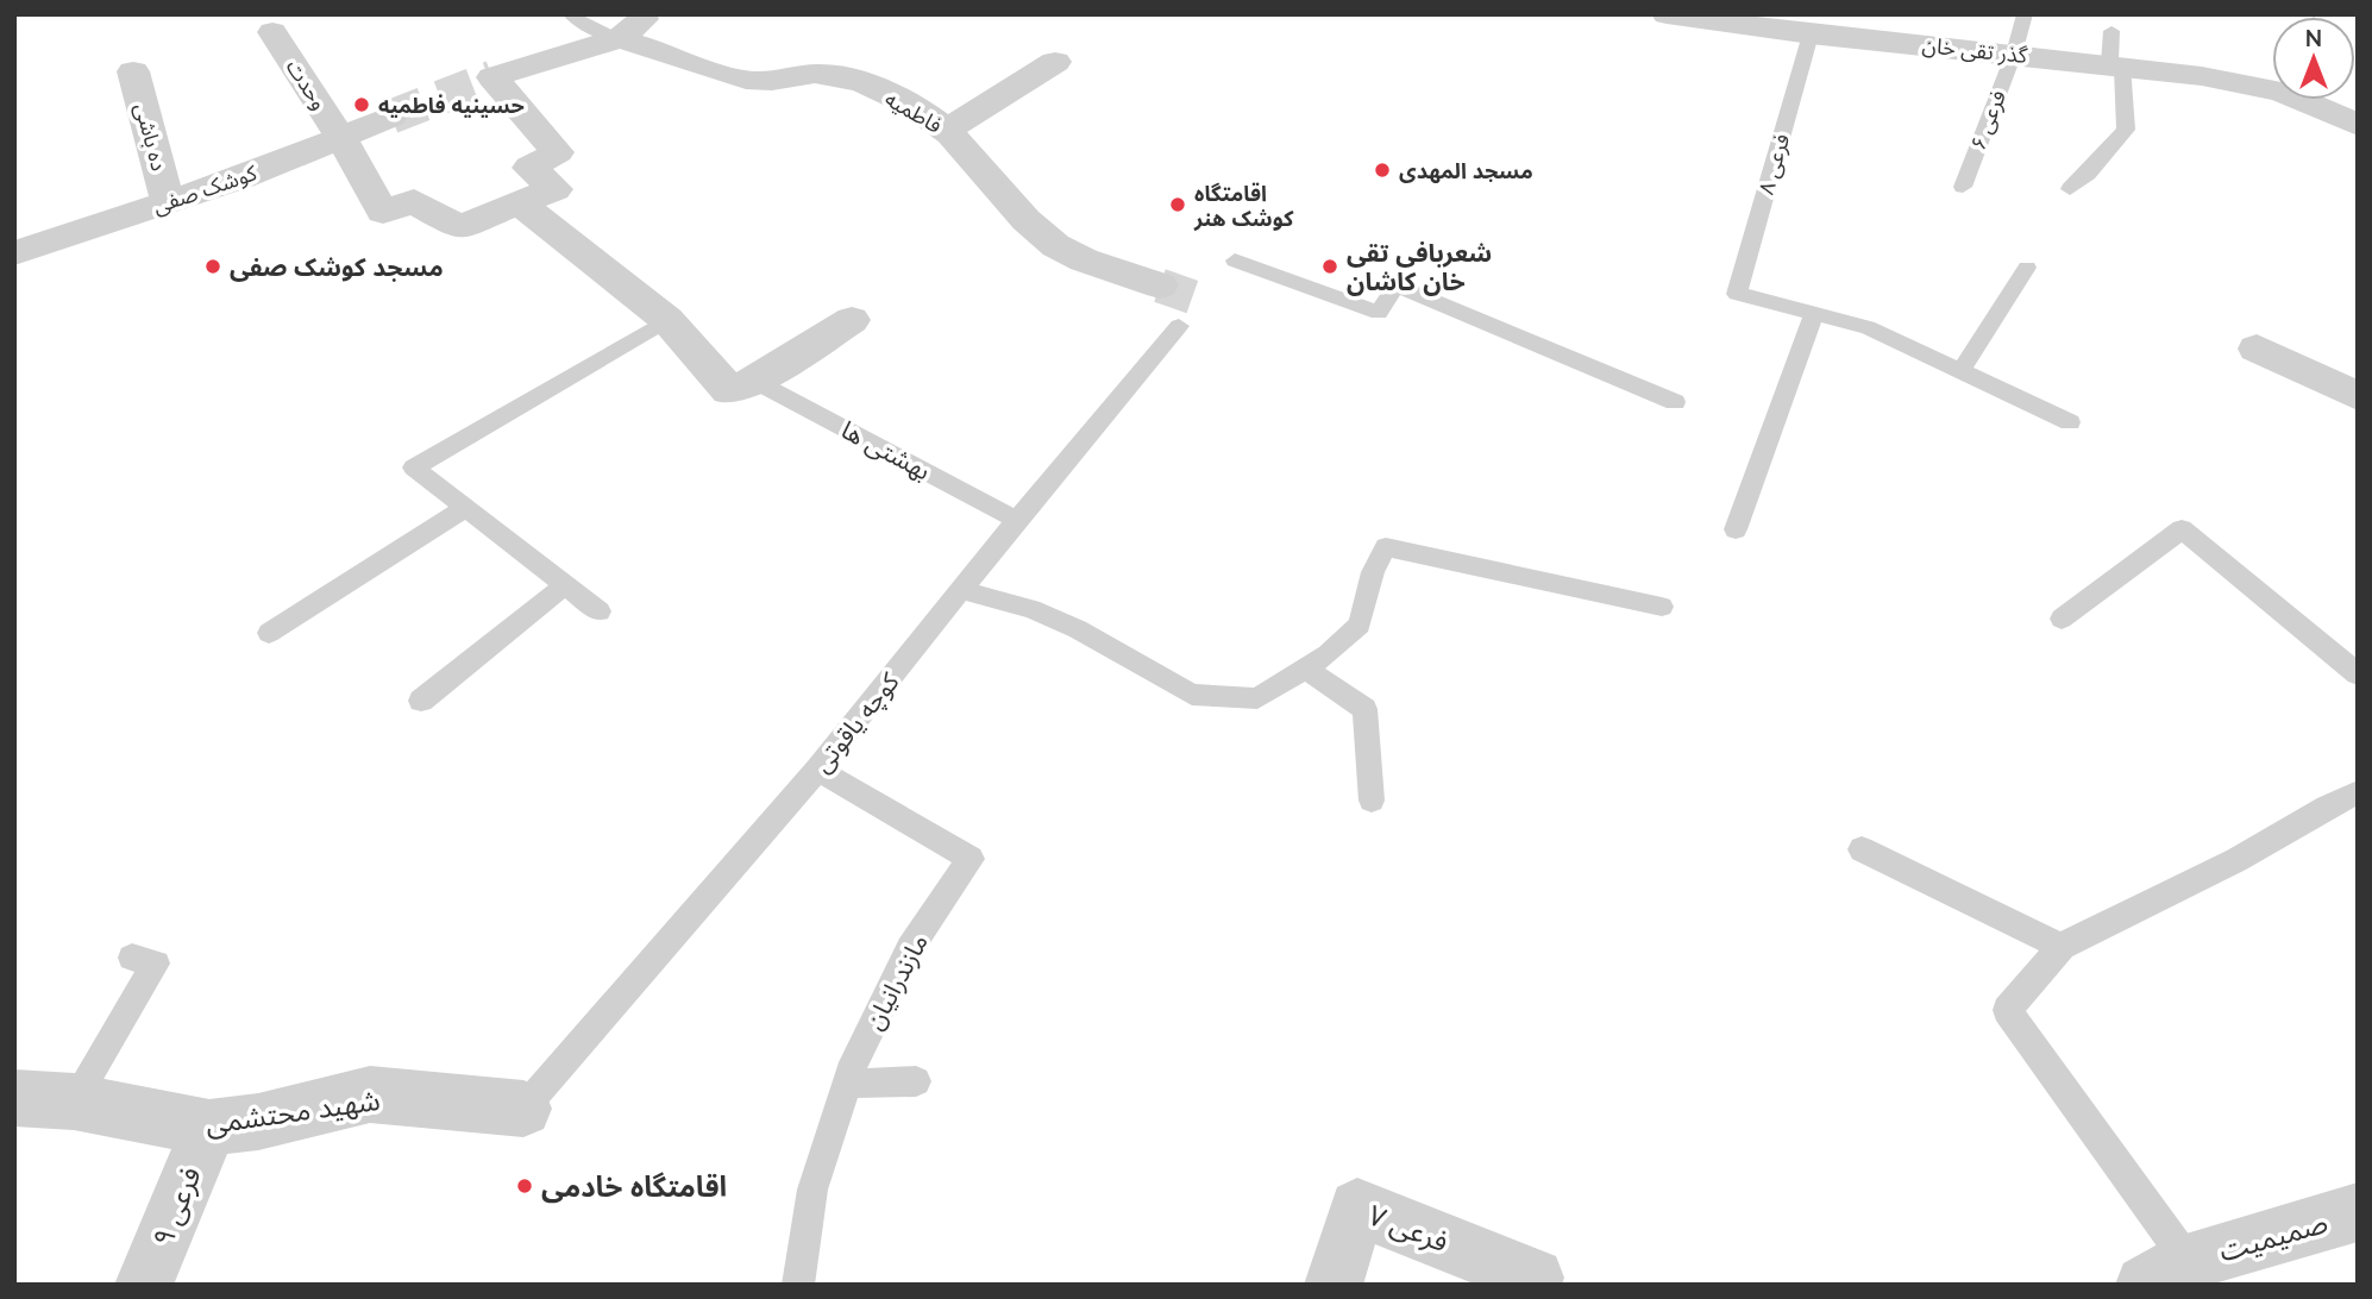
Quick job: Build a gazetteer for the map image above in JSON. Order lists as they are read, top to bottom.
{
  "streets": {
    "street": [
      "گذر تقی خان",
      "وحدت",
      "فاطمیه",
      "ده باشی",
      "کوشک صفی",
      "شهید محتشمی",
      "فرعی ۹",
      "فرعی ۷",
      "صمیمیت"
    ],
    "lane": [
      "فرعی ۶",
      "فرعی ۸",
      "بهشتی ها",
      "کوچه یاقوتی",
      "مازندرانیان"
    ]
  },
  "crossings": [
    ["گذر تقی خان", "فرعی ۶"],
    ["گذر تقی خان", "فرعی ۸"],
    ["وحدت", "کوشک صفی"],
    ["ده باشی", "کوشک صفی"],
    ["بهشتی ها", "کوچه یاقوتی"],
    ["کوچه یاقوتی", "مازندرانیان"],
    ["کوچه یاقوتی", "شهید محتشمی"],
    ["شهید محتشمی", "فرعی ۹"]
  ],
  "places": [
    "حسینیه فاطمیه",
    "مسجد المهدی",
    "اقامتگاه کوشک هنر",
    "مسجد کوشک صفی",
    "شعربافی تقی خان کاشان",
    "اقامتگاه خادمی"
  ],
  "north": "top"
}
